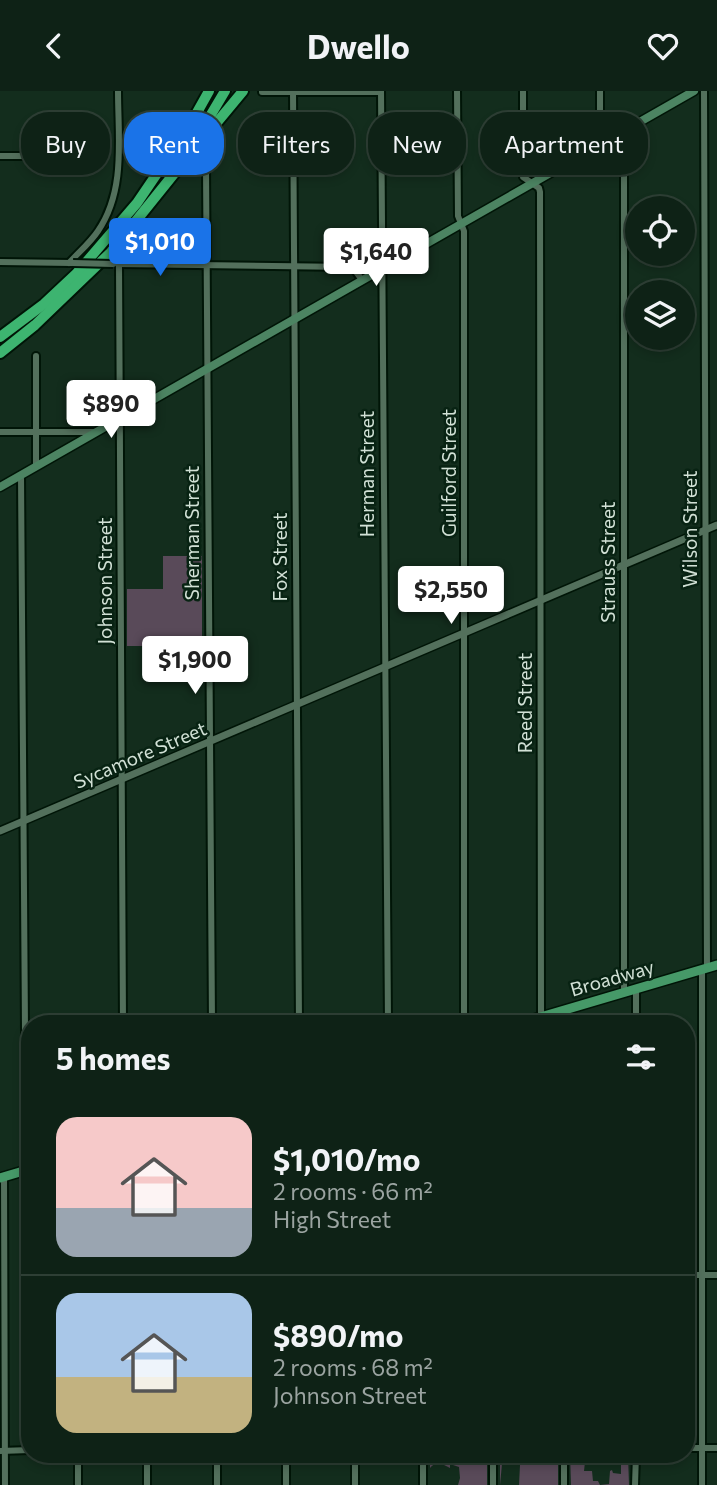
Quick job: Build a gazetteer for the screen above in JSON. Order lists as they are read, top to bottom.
{
  "streets": {
    "main road": ["Broadway"],
    "street": [
      "Guilford Street",
      "Herman Street",
      "Wilson Street",
      "Sherman Street",
      "Fox Street",
      "Strauss Street",
      "Johnson Street",
      "Reed Street",
      "Sycamore Street"
    ]
  },
  "crossings": [
    ["Guilford Street", "Sycamore Street"],
    ["Herman Street", "Sycamore Street"],
    ["Wilson Street", "Sycamore Street"],
    ["Wilson Street", "Broadway"],
    ["Sherman Street", "Sycamore Street"],
    ["Fox Street", "Sycamore Street"],
    ["Strauss Street", "Sycamore Street"],
    ["Strauss Street", "Broadway"],
    ["Johnson Street", "Sycamore Street"],
    ["Reed Street", "Sycamore Street"]
  ],
  "page": {
    "header": "Dwello",
    "chip": [
      "Buy",
      "Rent",
      "Filters",
      "New",
      "Apartment"
    ],
    "price": [
      "$1,010",
      "$1,640",
      "$890",
      "$2,550",
      "$1,900"
    ],
    "heading": "5 homes",
    "list": [
      {
        "name": "$1,010/mo",
        "note": "2 rooms · 66 m² · High Street"
      },
      {
        "name": "$890/mo",
        "note": "2 rooms · 68 m² · Johnson Street"
      }
    ]
  }
}
